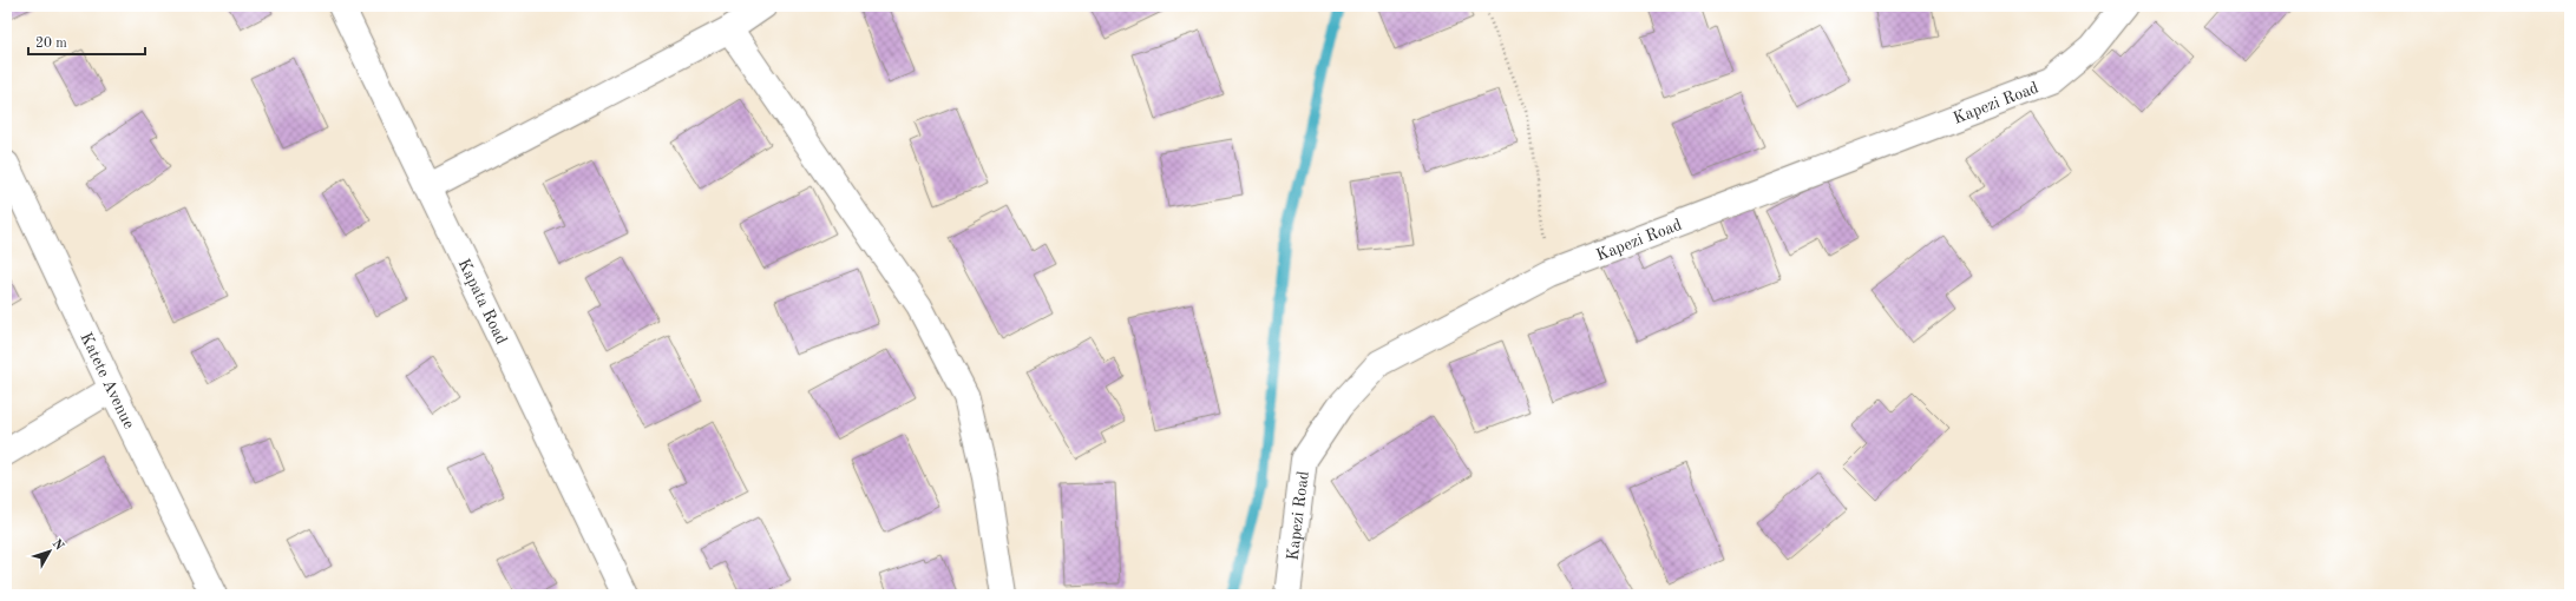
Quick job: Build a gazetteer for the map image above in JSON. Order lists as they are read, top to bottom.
{
  "streets": {
    "street": ["Kapezi Road", "Kapata Road", "Katete Avenue"]
  },
  "scale_bar": "20 m",
  "north": "top right"
}
